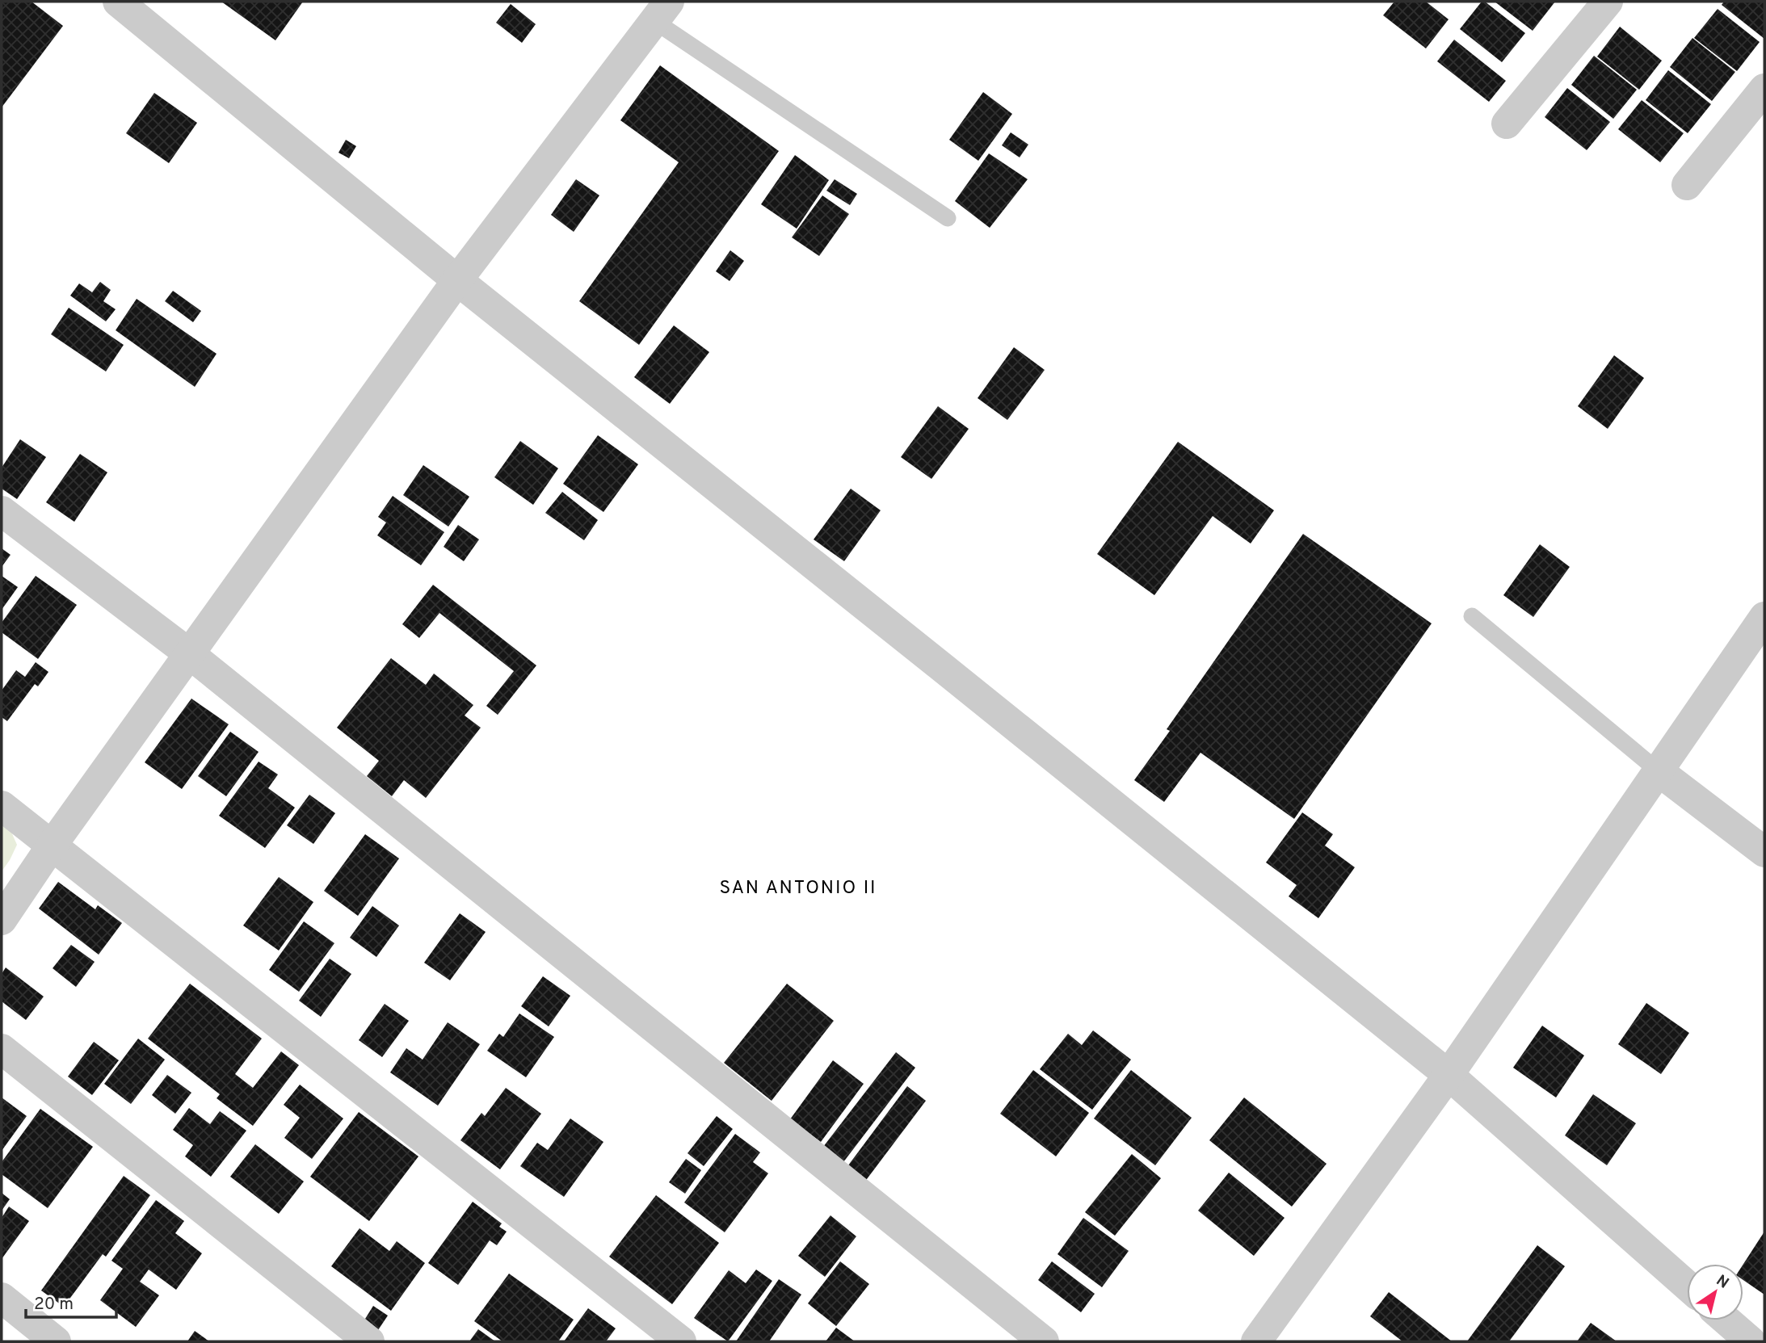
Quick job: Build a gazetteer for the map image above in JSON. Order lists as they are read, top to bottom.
{
  "districts": ["SAN ANTONIO II"],
  "scale_bar": "20 m",
  "north": "top right"
}
